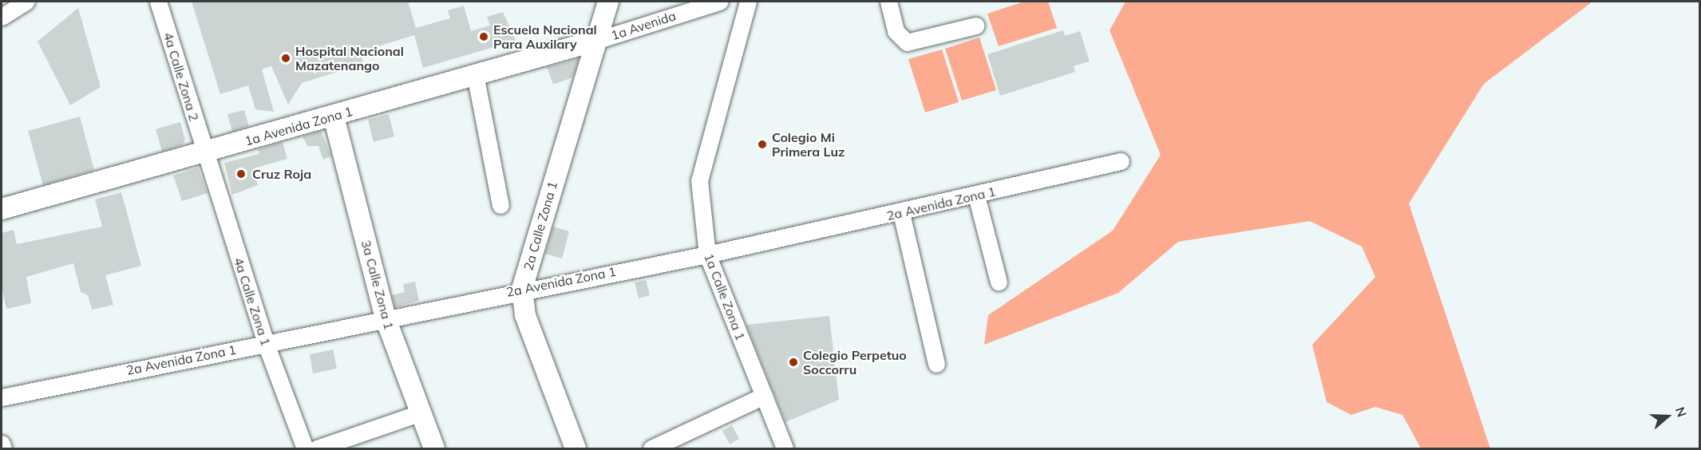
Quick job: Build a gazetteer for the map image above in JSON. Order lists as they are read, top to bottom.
{
  "streets": {
    "main road": ["1a Avenida Zona 1", "2a Calle Zona 1", "3a Calle Zona 1"],
    "street": [
      "1a Avenida",
      "4a Calle Zona 2",
      "2a Avenida Zona 1",
      "1a Calle Zona 1",
      "4a Calle Zona 1"
    ]
  },
  "crossings": [
    ["1a Avenida", "1a Avenida Zona 1"],
    ["1a Avenida", "2a Calle Zona 1"],
    ["4a Calle Zona 2", "1a Avenida Zona 1"],
    ["4a Calle Zona 2", "4a Calle Zona 1"],
    ["1a Avenida Zona 1", "2a Calle Zona 1"],
    ["1a Avenida Zona 1", "3a Calle Zona 1"],
    ["1a Avenida Zona 1", "4a Calle Zona 1"],
    ["2a Avenida Zona 1", "2a Calle Zona 1"],
    ["2a Avenida Zona 1", "3a Calle Zona 1"],
    ["2a Avenida Zona 1", "1a Calle Zona 1"],
    ["2a Avenida Zona 1", "4a Calle Zona 1"]
  ],
  "places": [
    "Escuela Nacional Para Auxilary",
    "Hospital Nacional Mazatenango",
    "Colegio Mi Primera Luz",
    "Cruz Roja",
    "Colegio Perpetuo Soccorru"
  ],
  "north": "right"
}
